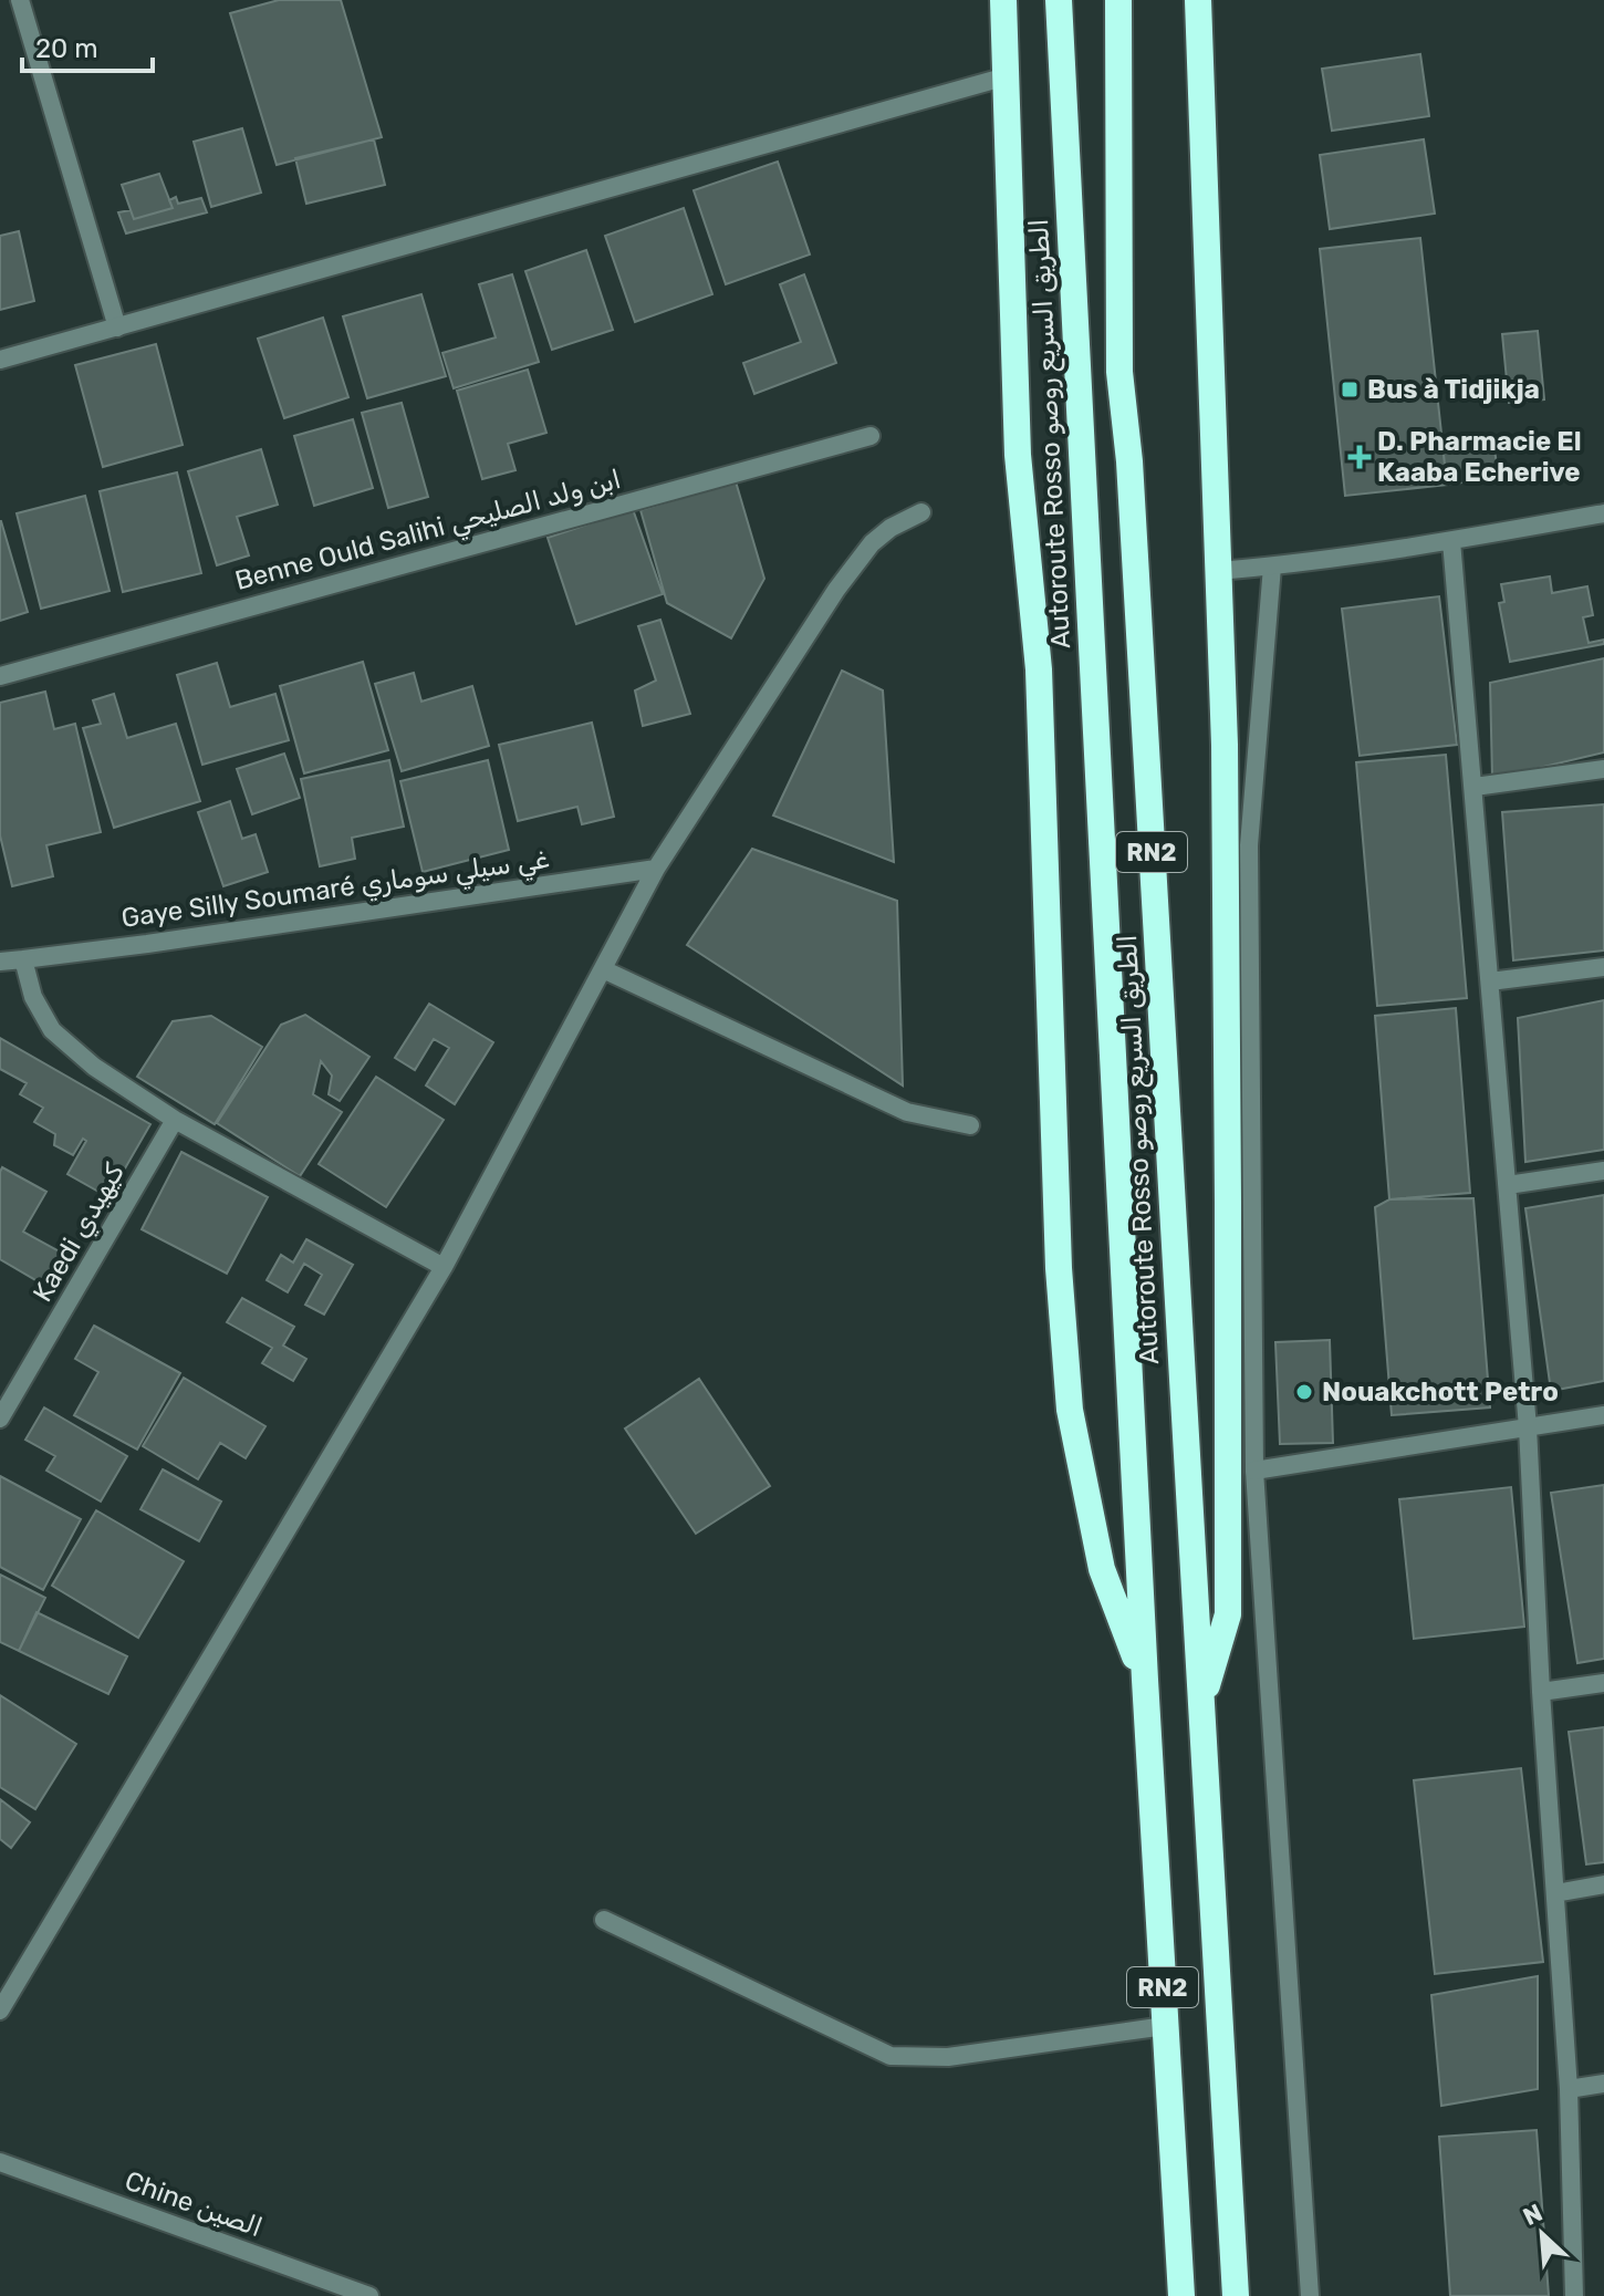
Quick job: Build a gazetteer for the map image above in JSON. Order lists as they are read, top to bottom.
{
  "streets": {
    "highway": ["Autoroute Rosso الطريق السريع روصو", "RN2"],
    "street": [
      "Benne Ould Salihi ابن ولد الصليحي",
      "Gaye Silly Soumaré غي سيلي سوماري",
      "Kaedi كيهيدي",
      "Chine الصين"
    ]
  },
  "places": {
    "transit": ["Bus à Tidjikja"],
    "health": ["D. Pharmacie El Kaaba Echerive"],
    "other": ["Nouakchott Petro"]
  },
  "scale_bar": "20 m",
  "north": "top left"
}
